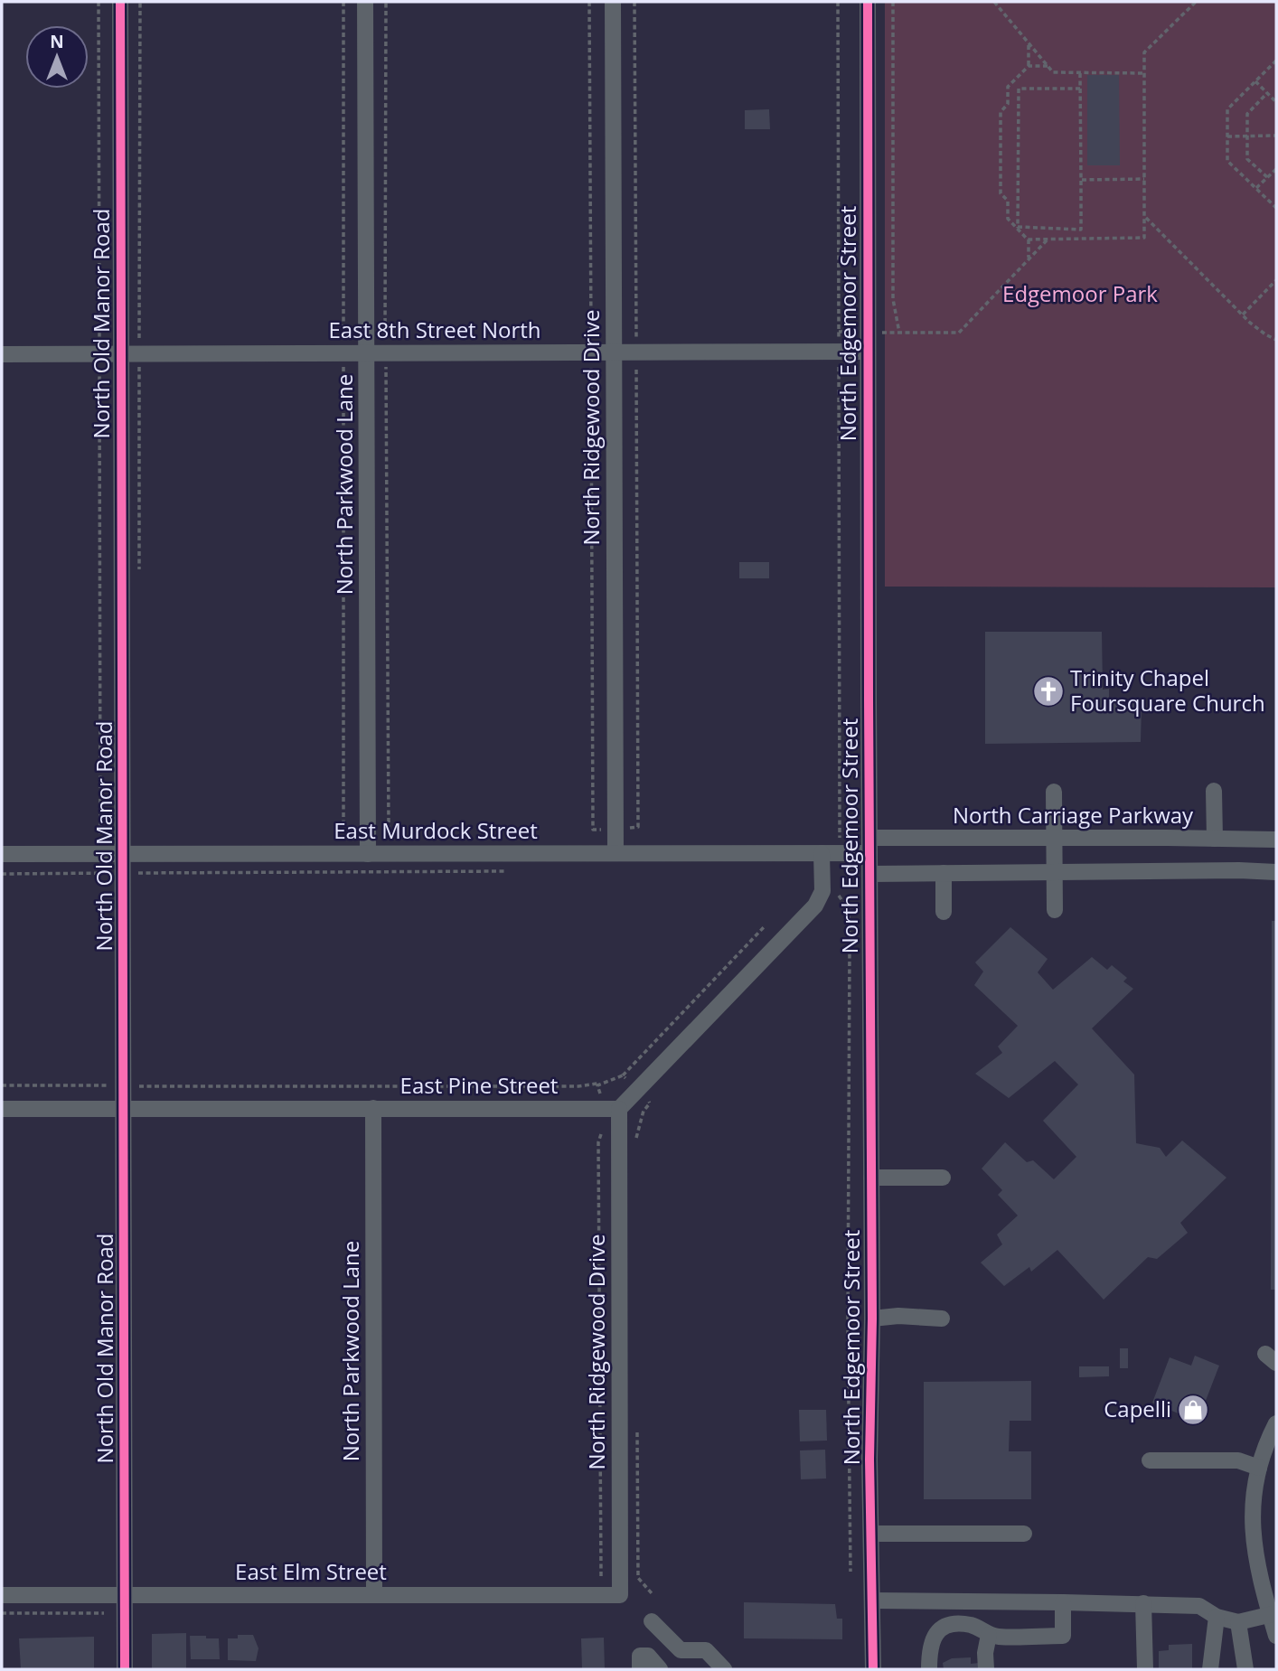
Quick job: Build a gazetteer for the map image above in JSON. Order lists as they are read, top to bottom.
{
  "streets": {
    "street": [
      "North Old Manor Road",
      "North Edgemoor Street",
      "East 8th Street North",
      "North Ridgewood Drive",
      "North Parkwood Lane",
      "North Carriage Parkway",
      "East Murdock Street",
      "East Pine Street",
      "East Elm Street"
    ]
  },
  "crossings": [
    ["North Old Manor Road", "East 8th Street North"],
    ["North Old Manor Road", "East Murdock Street"],
    ["North Old Manor Road", "East Pine Street"],
    ["North Old Manor Road", "East Elm Street"],
    ["North Edgemoor Street", "East 8th Street North"],
    ["North Edgemoor Street", "North Carriage Parkway"],
    ["North Edgemoor Street", "East Murdock Street"],
    ["East 8th Street North", "North Ridgewood Drive"],
    ["East 8th Street North", "North Parkwood Lane"],
    ["North Ridgewood Drive", "East Murdock Street"],
    ["North Ridgewood Drive", "East Pine Street"],
    ["North Ridgewood Drive", "East Elm Street"],
    ["North Parkwood Lane", "East Murdock Street"],
    ["North Parkwood Lane", "East Pine Street"],
    ["North Parkwood Lane", "East Elm Street"],
    ["North Carriage Parkway", "East Murdock Street"]
  ],
  "parks": ["Edgemoor Park"],
  "places": {
    "church": ["Trinity Chapel Foursquare Church"],
    "shop": ["Capelli"]
  },
  "north": "top"
}
